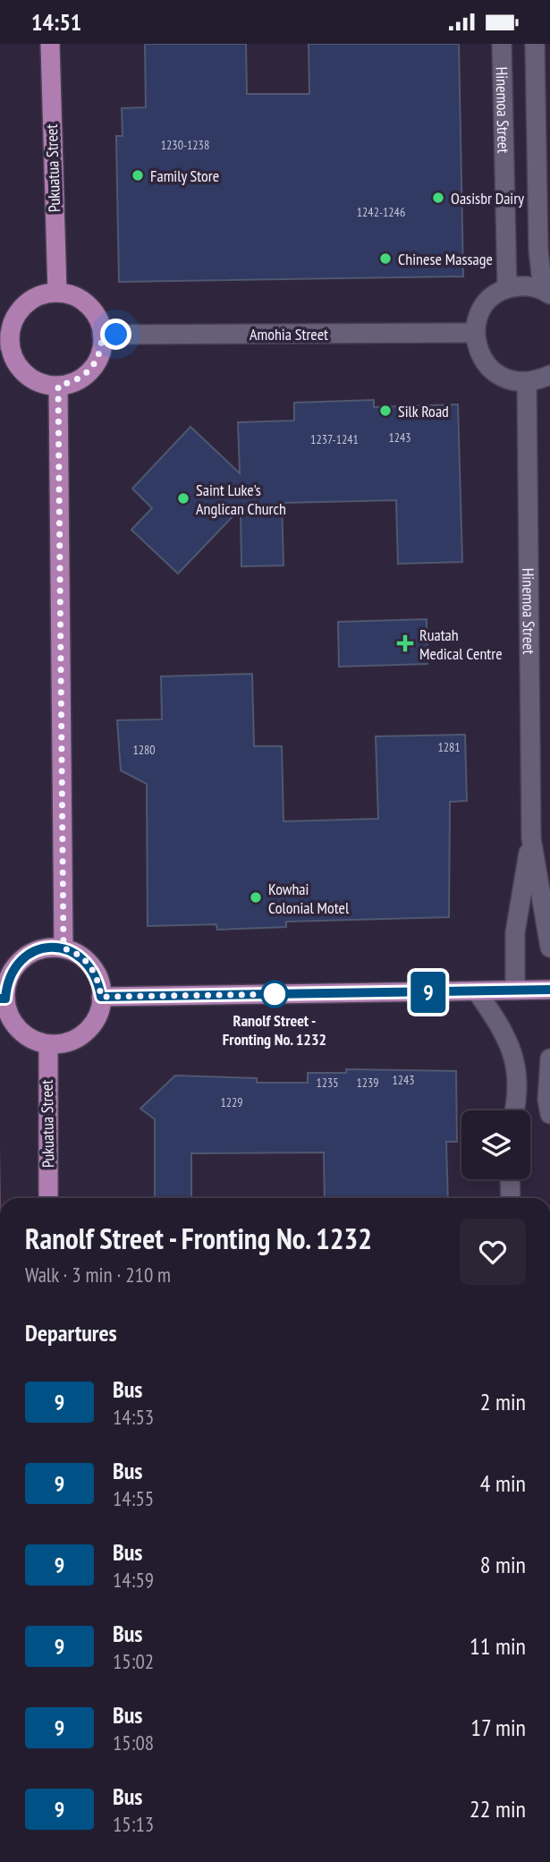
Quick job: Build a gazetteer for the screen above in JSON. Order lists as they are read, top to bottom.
{
  "streets": {
    "main road": ["Pukuatua Street"],
    "street": ["Hinemoa Street", "Amohia Street"]
  },
  "crossings": [
    ["Pukuatua Street", "Amohia Street"]
  ],
  "places": {
    "other": [
      "Family Store",
      "Oasisbr Dairy",
      "Chinese Massage",
      "Silk Road",
      "Saint Luke's Anglican Church",
      "Kowhai Colonial Motel",
      "Ranolf Street - Fronting No. 1232"
    ],
    "health": ["Ruatah Medical Centre"]
  },
  "lines": ["bus line 9"],
  "house_numbers": [
    "1230-1238",
    "1242-1246",
    "1243",
    "1237-1241",
    "1281",
    "1280",
    "1243",
    "1235",
    "1239",
    "1229"
  ],
  "page": {
    "status": "14:51",
    "on_map": "9",
    "heading": [
      ["Ranolf Street - Fronting No. 1232", "Walk · 3 min · 210 m"],
      "Departures"
    ],
    "list": [
      {
        "mark": "9",
        "name": "Bus",
        "note": "14:53",
        "value": "2 min"
      },
      {
        "mark": "9",
        "name": "Bus",
        "note": "14:55",
        "value": "4 min"
      },
      {
        "mark": "9",
        "name": "Bus",
        "note": "14:59",
        "value": "8 min"
      },
      {
        "mark": "9",
        "name": "Bus",
        "note": "15:02",
        "value": "11 min"
      },
      {
        "mark": "9",
        "name": "Bus",
        "note": "15:08",
        "value": "17 min"
      },
      {
        "mark": "9",
        "name": "Bus",
        "note": "15:13",
        "value": "22 min"
      }
    ]
  }
}
